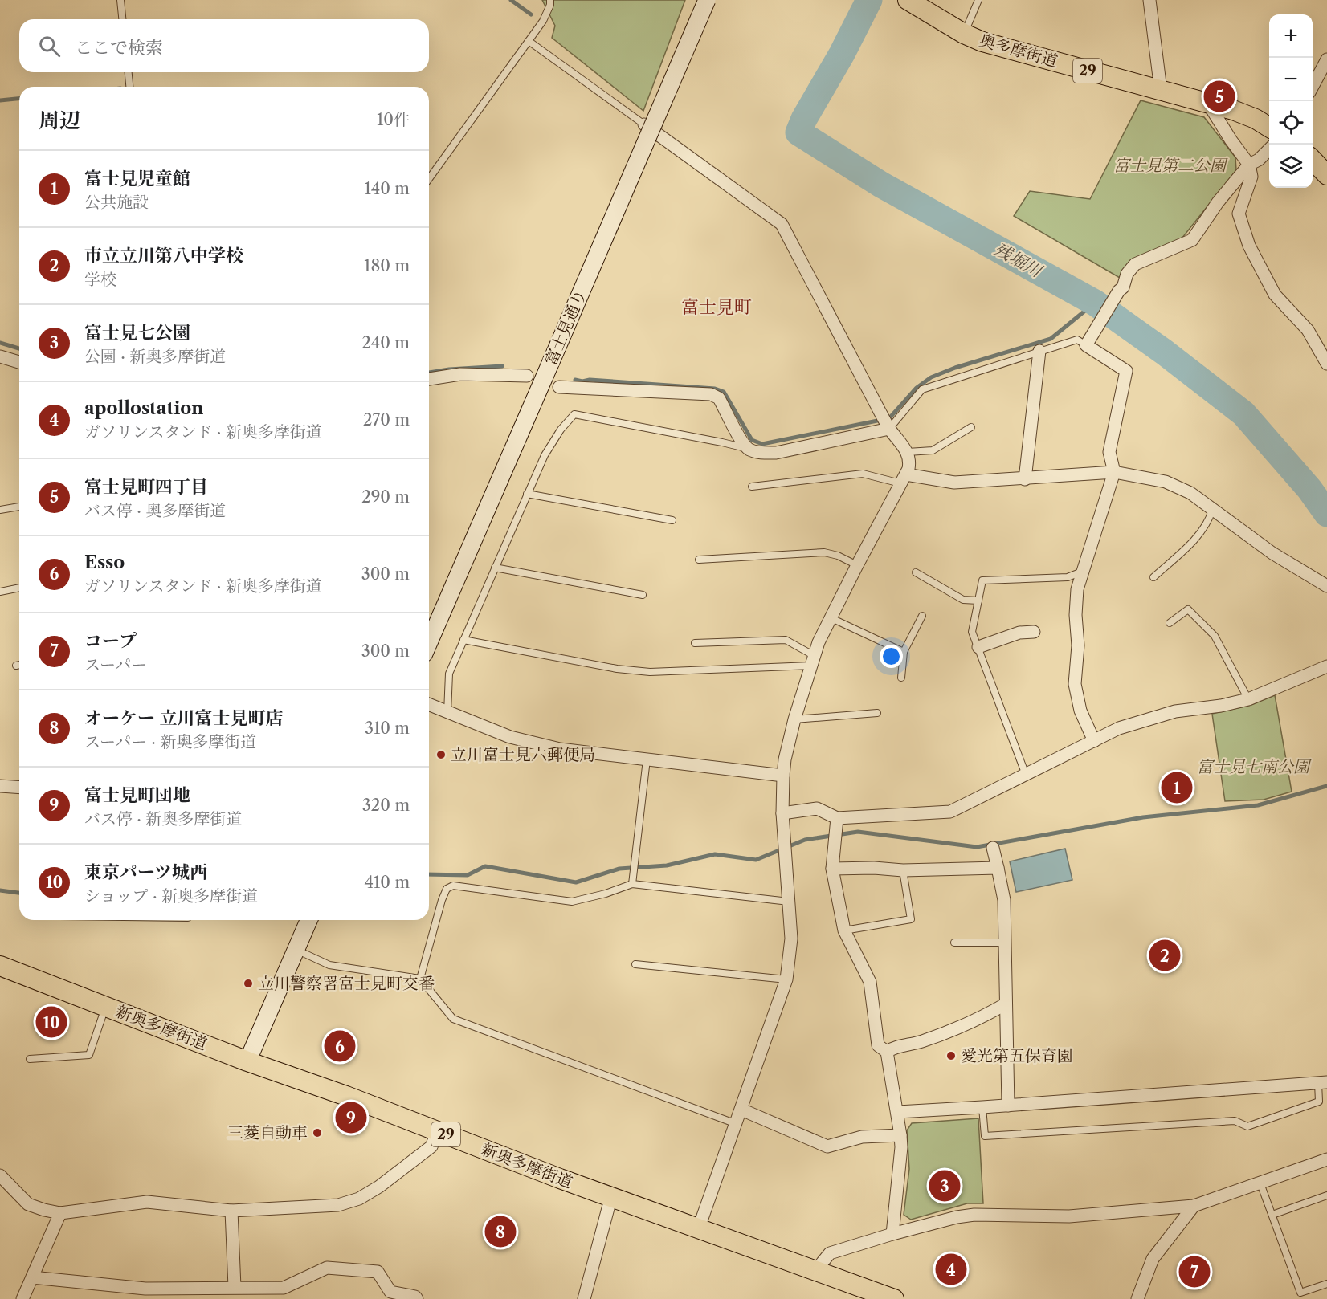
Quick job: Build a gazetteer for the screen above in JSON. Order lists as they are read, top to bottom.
{
  "streets": {
    "main road": ["奥多摩街道", "29", "新奥多摩街道"],
    "street": ["富士見通り"]
  },
  "districts": ["富士見町"],
  "water": ["残堀川"],
  "parks": ["富士見第二公園", "富士見七南公園"],
  "places": [
    "立川富士見六郵便局",
    "立川警察署富士見町交番",
    "愛光第五保育園",
    "三菱自動車"
  ],
  "page": {
    "map_buttons": ["+", "−"],
    "search": "ここで検索",
    "pins": [
      "5",
      "1",
      "2",
      "10",
      "6",
      "9",
      "3",
      "8",
      "4",
      "7"
    ],
    "heading": ["周辺", "10件"],
    "list": [
      {
        "mark": "1",
        "name": "富士見児童館",
        "note": "公共施設",
        "value": "140 m"
      },
      {
        "mark": "2",
        "name": "市立立川第八中学校",
        "note": "学校",
        "value": "180 m"
      },
      {
        "mark": "3",
        "name": "富士見七公園",
        "note": "公園 · 新奥多摩街道",
        "value": "240 m"
      },
      {
        "mark": "4",
        "name": "apollostation",
        "note": "ガソリンスタンド · 新奥多摩街道",
        "value": "270 m"
      },
      {
        "mark": "5",
        "name": "富士見町四丁目",
        "note": "バス停 · 奥多摩街道",
        "value": "290 m"
      },
      {
        "mark": "6",
        "name": "Esso",
        "note": "ガソリンスタンド · 新奥多摩街道",
        "value": "300 m"
      },
      {
        "mark": "7",
        "name": "コープ",
        "note": "スーパー",
        "value": "300 m"
      },
      {
        "mark": "8",
        "name": "オーケー 立川富士見町店",
        "note": "スーパー · 新奥多摩街道",
        "value": "310 m"
      },
      {
        "mark": "9",
        "name": "富士見町団地",
        "note": "バス停 · 新奥多摩街道",
        "value": "320 m"
      },
      {
        "mark": "10",
        "name": "東京パーツ城西",
        "note": "ショップ · 新奥多摩街道",
        "value": "410 m"
      }
    ]
  }
}
